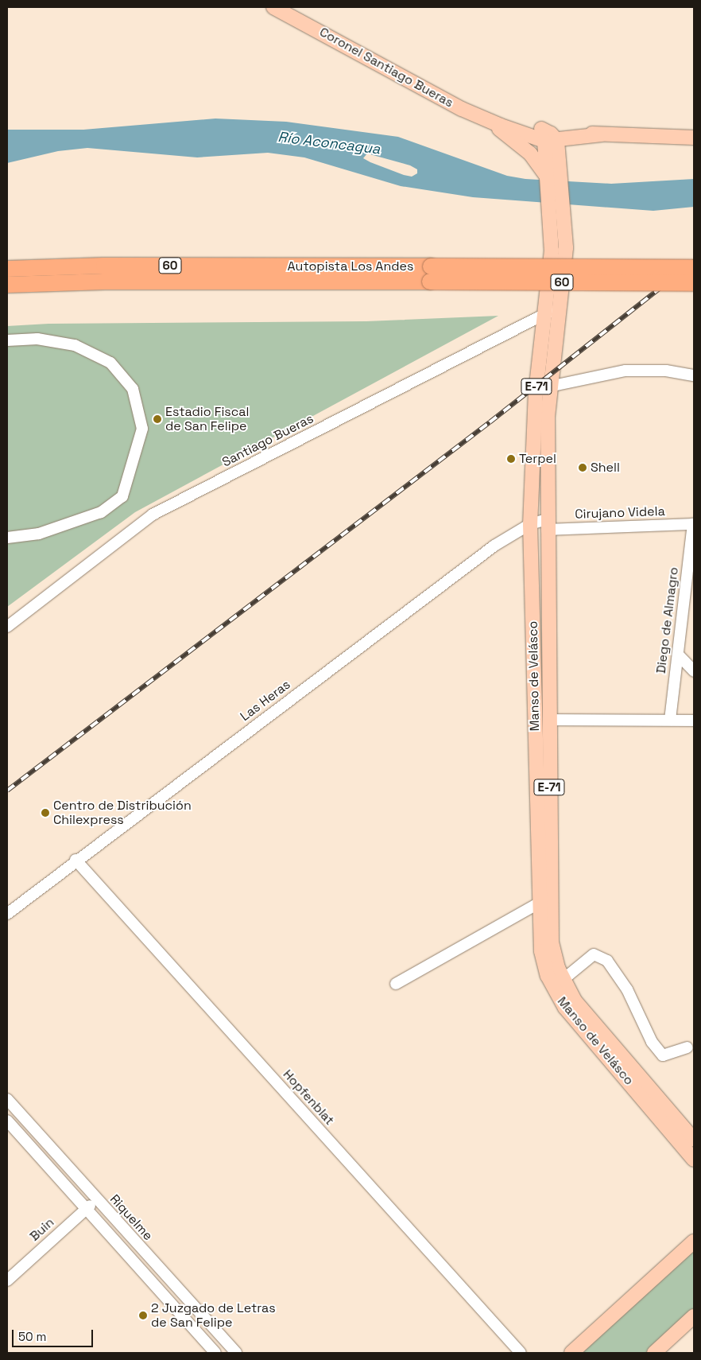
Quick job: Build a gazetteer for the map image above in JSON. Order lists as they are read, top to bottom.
{
  "streets": {
    "highway": ["60", "Autopista Los Andes"],
    "main road": ["Coronel Santiago Bueras", "E-71", "Manso de Velásco"],
    "street": [
      "Santiago Bueras",
      "Cirujano Videla",
      "Diego de Almagro",
      "Las Heras",
      "Hopfenblat",
      "Riquelme",
      "Buin"
    ]
  },
  "crossings": [
    ["Coronel Santiago Bueras", "Manso de Velásco"],
    ["Santiago Bueras", "Manso de Velásco"],
    ["Cirujano Videla", "Diego de Almagro"],
    ["Cirujano Videla", "Manso de Velásco"],
    ["Cirujano Videla", "Las Heras"],
    ["Manso de Velásco", "Las Heras"],
    ["Las Heras", "Hopfenblat"],
    ["Riquelme", "Buin"]
  ],
  "water": ["Río Aconcagua"],
  "places": [
    "Estadio Fiscal de San Felipe",
    "Terpel",
    "Shell",
    "Centro de Distribución Chilexpress",
    "2 Juzgado de Letras de San Felipe"
  ],
  "scale_bar": "50 m"
}
